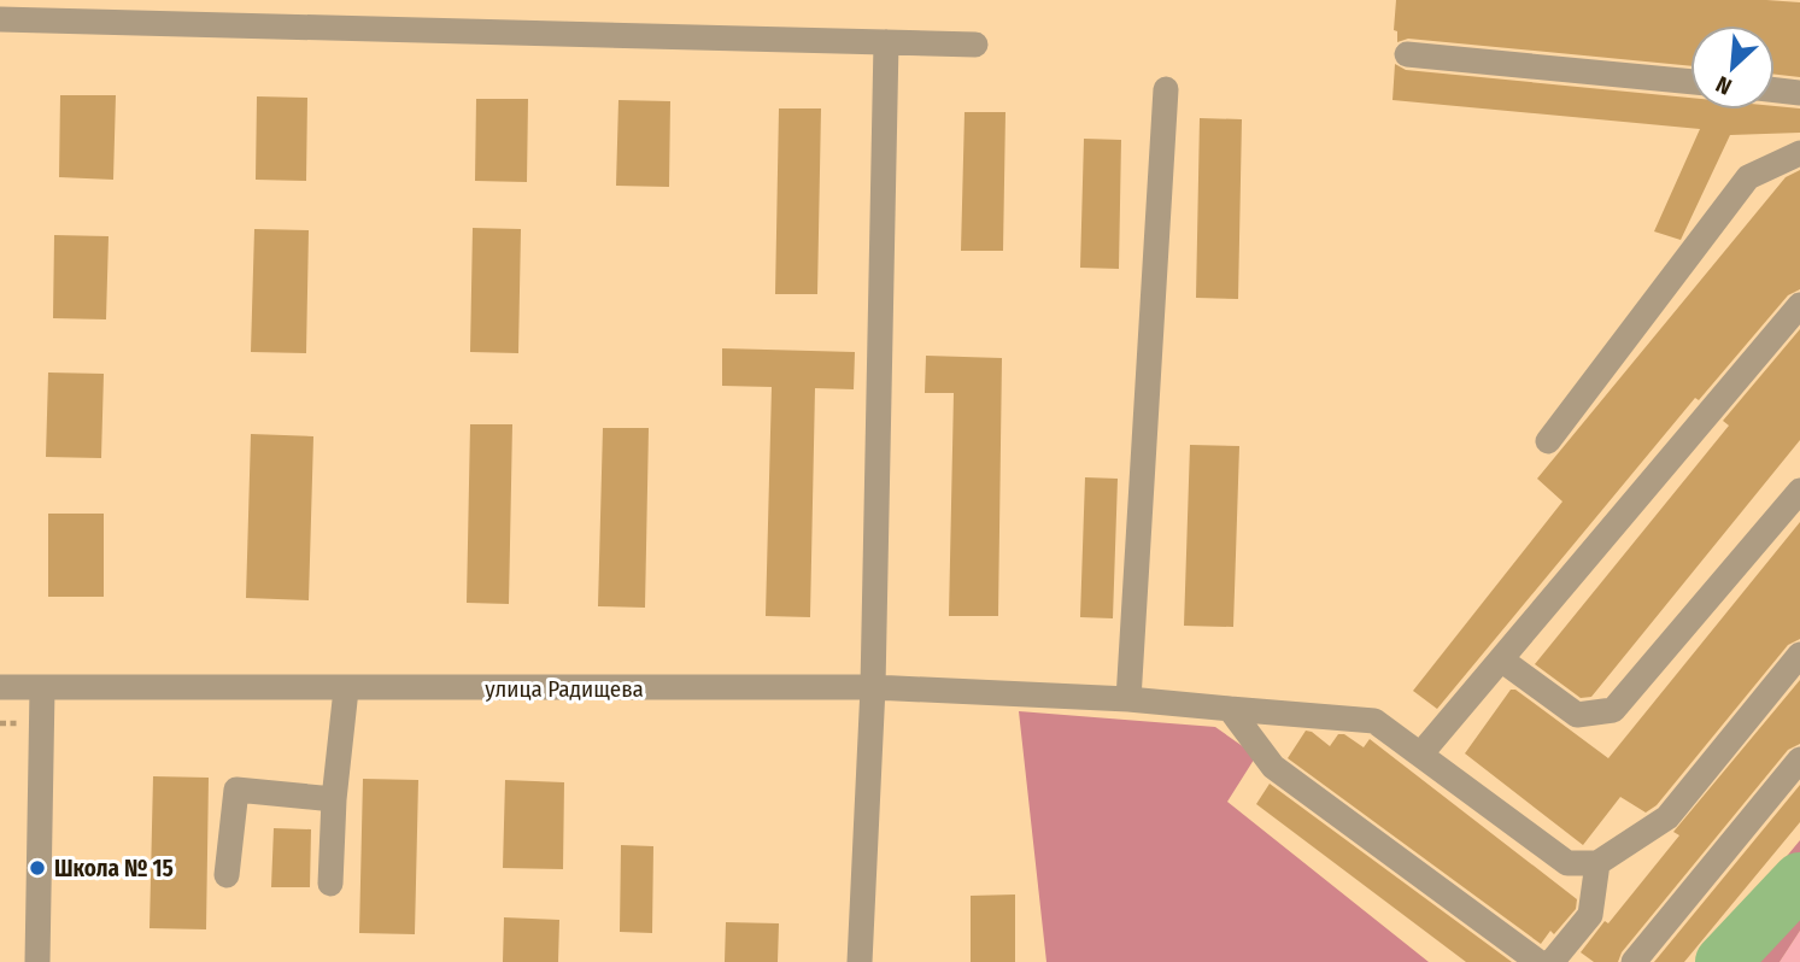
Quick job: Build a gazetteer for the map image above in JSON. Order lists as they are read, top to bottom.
{
  "streets": {
    "street": ["улица Радищева"]
  },
  "places": ["Школа № 15"],
  "north": "bottom left"
}
